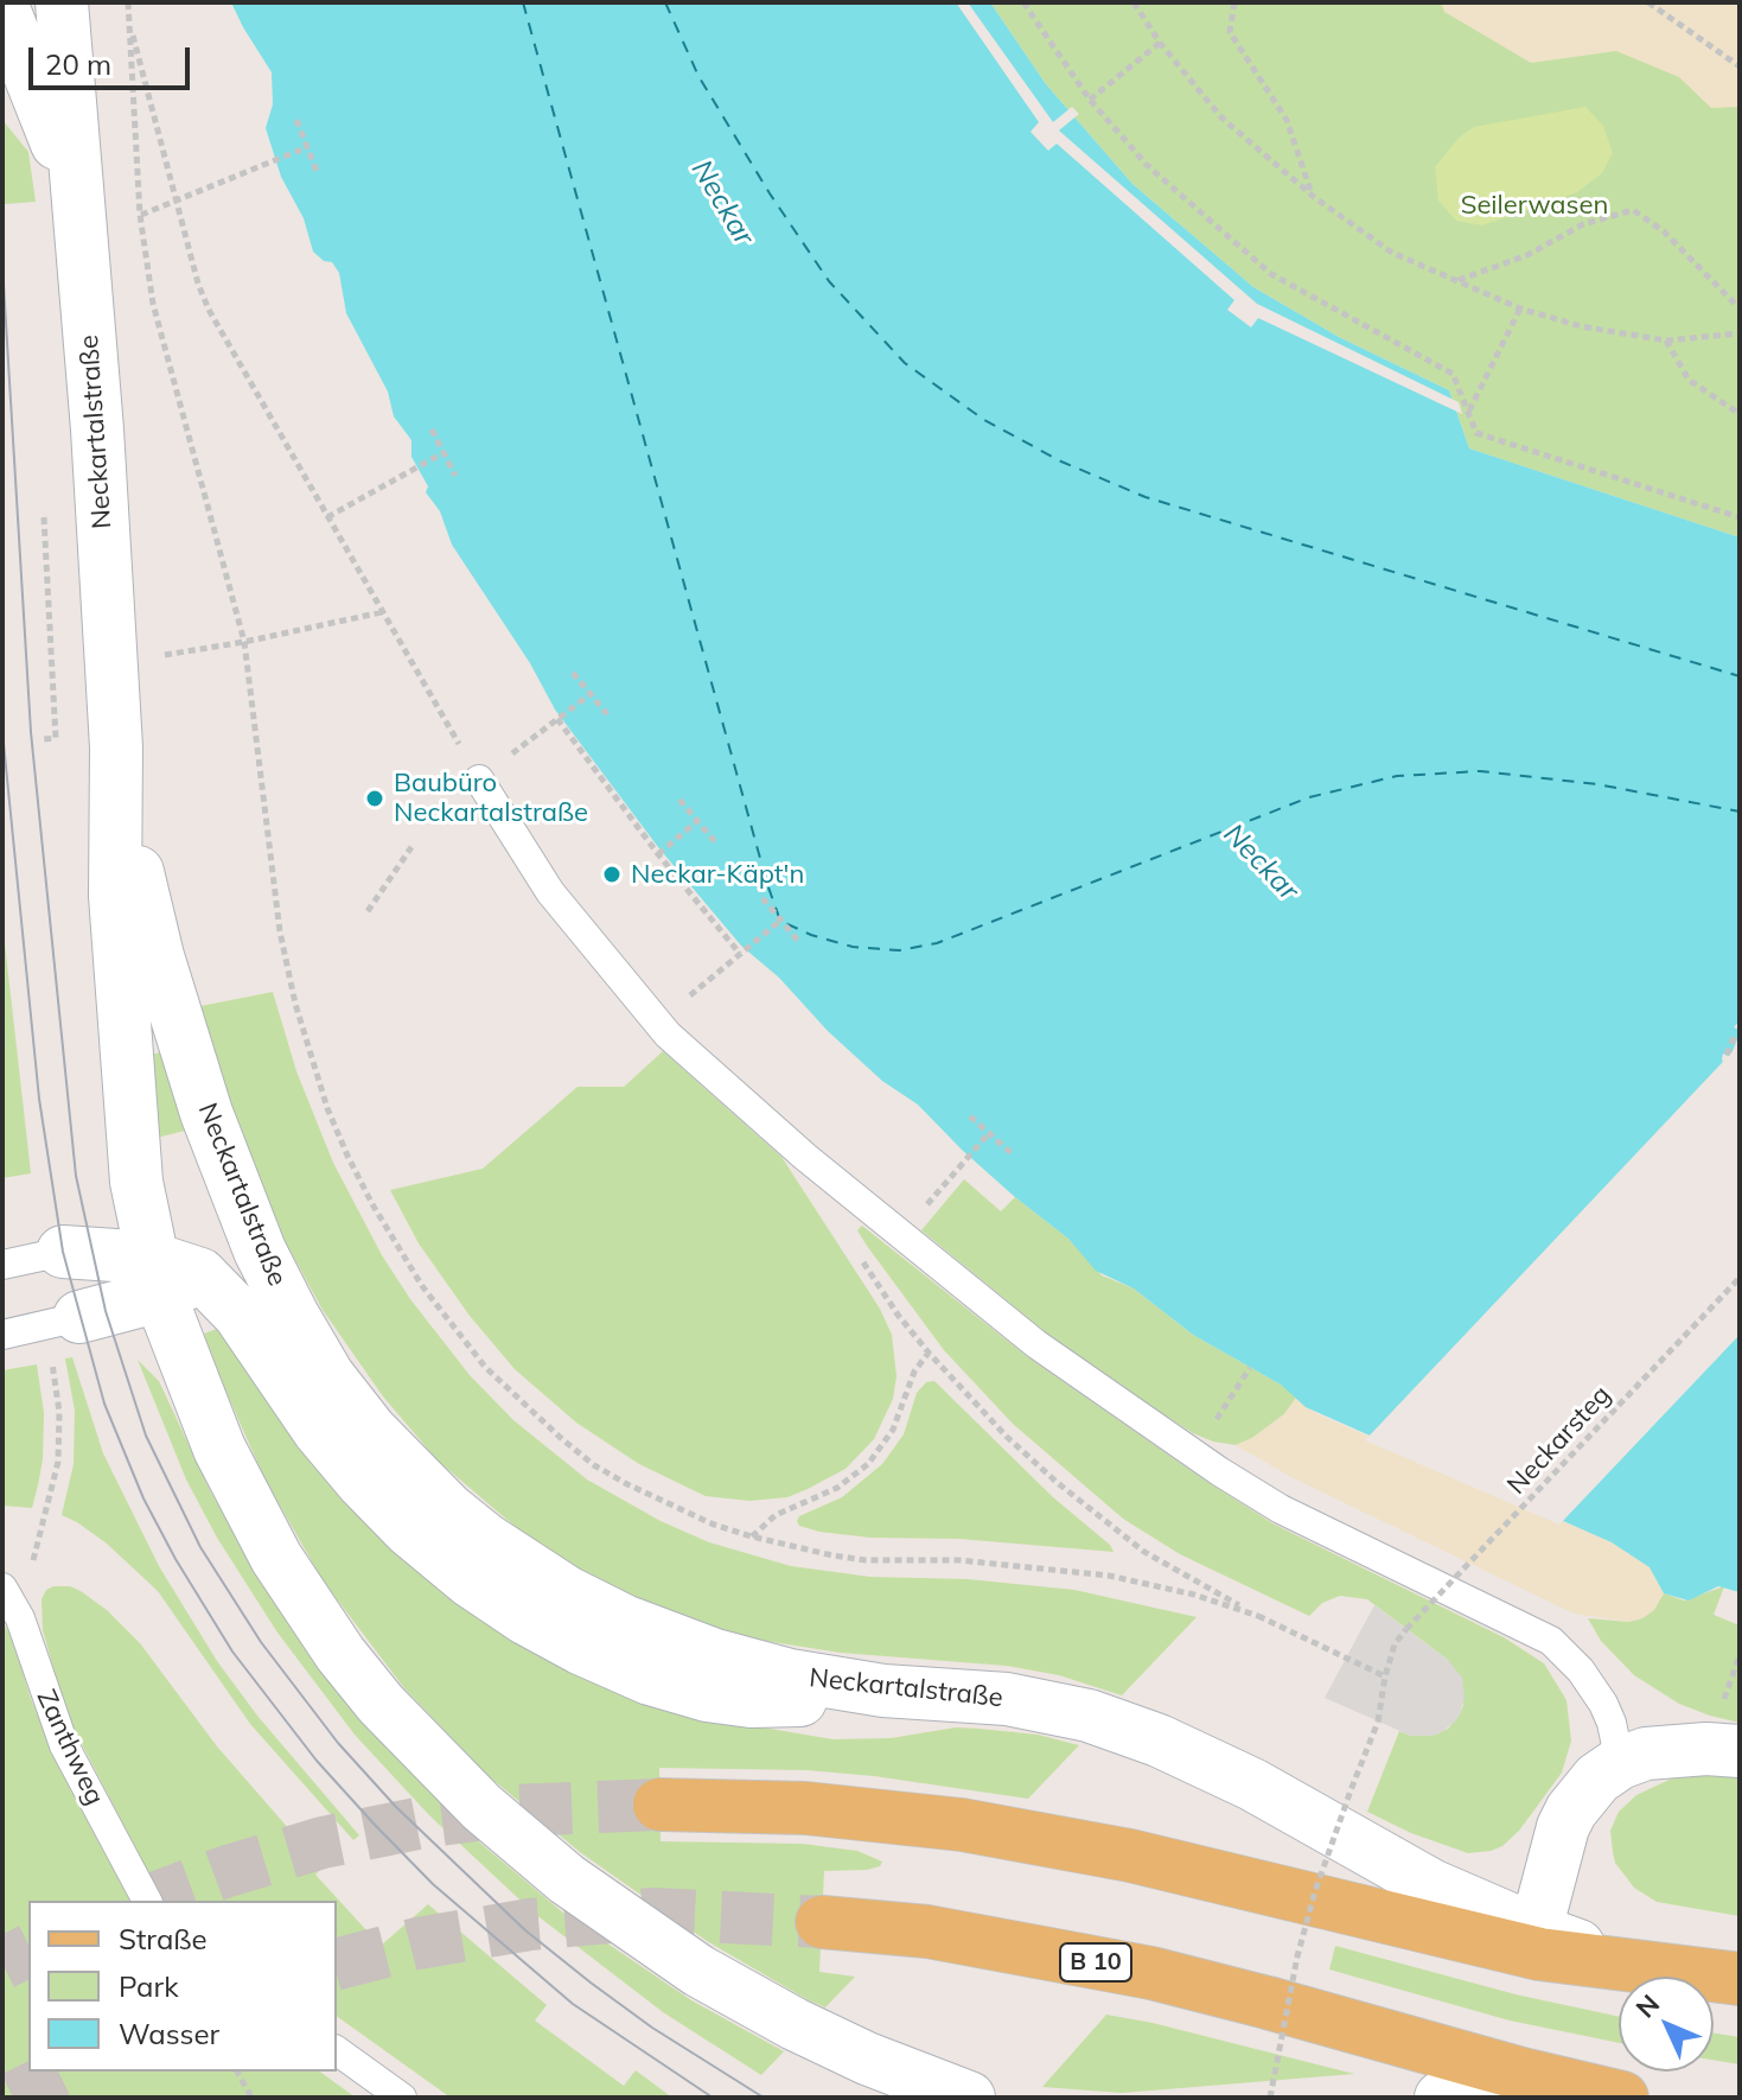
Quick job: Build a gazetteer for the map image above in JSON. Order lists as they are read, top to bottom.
{
  "streets": {
    "main road": ["Neckartalstraße", "B 10"],
    "lane": ["Zanthweg"],
    "path": ["Neckarsteg"]
  },
  "water": ["Neckar"],
  "parks": ["Seilerwasen"],
  "places": ["Baubüro Neckartalstraße", "Neckar-Käpt'n"],
  "legend": ["Straße", "Park", "Wasser"],
  "scale_bar": "20 m",
  "north": "top left"
}
